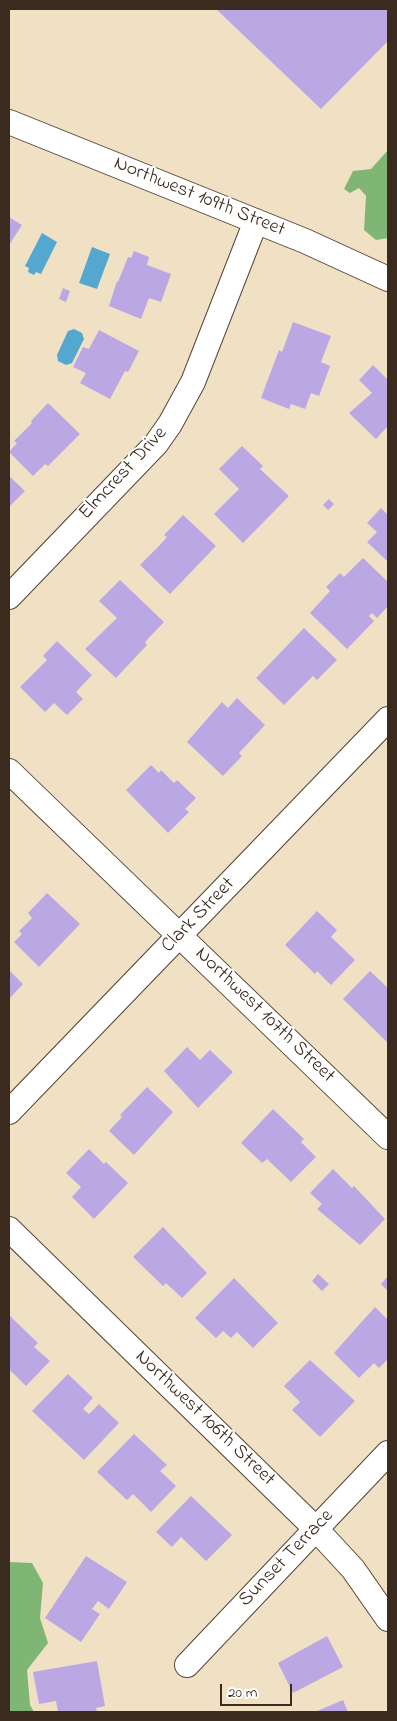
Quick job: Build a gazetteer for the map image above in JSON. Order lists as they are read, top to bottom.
{
  "streets": {
    "street": [
      "Northwest 109th Street",
      "Elmcrest Drive",
      "Clark Street",
      "Northwest 107th Street",
      "Northwest 106th Street",
      "Sunset Terrace"
    ]
  },
  "crossings": [
    ["Northwest 109th Street", "Elmcrest Drive"],
    ["Clark Street", "Northwest 107th Street"],
    ["Northwest 106th Street", "Sunset Terrace"]
  ],
  "scale_bar": "20 m"
}
